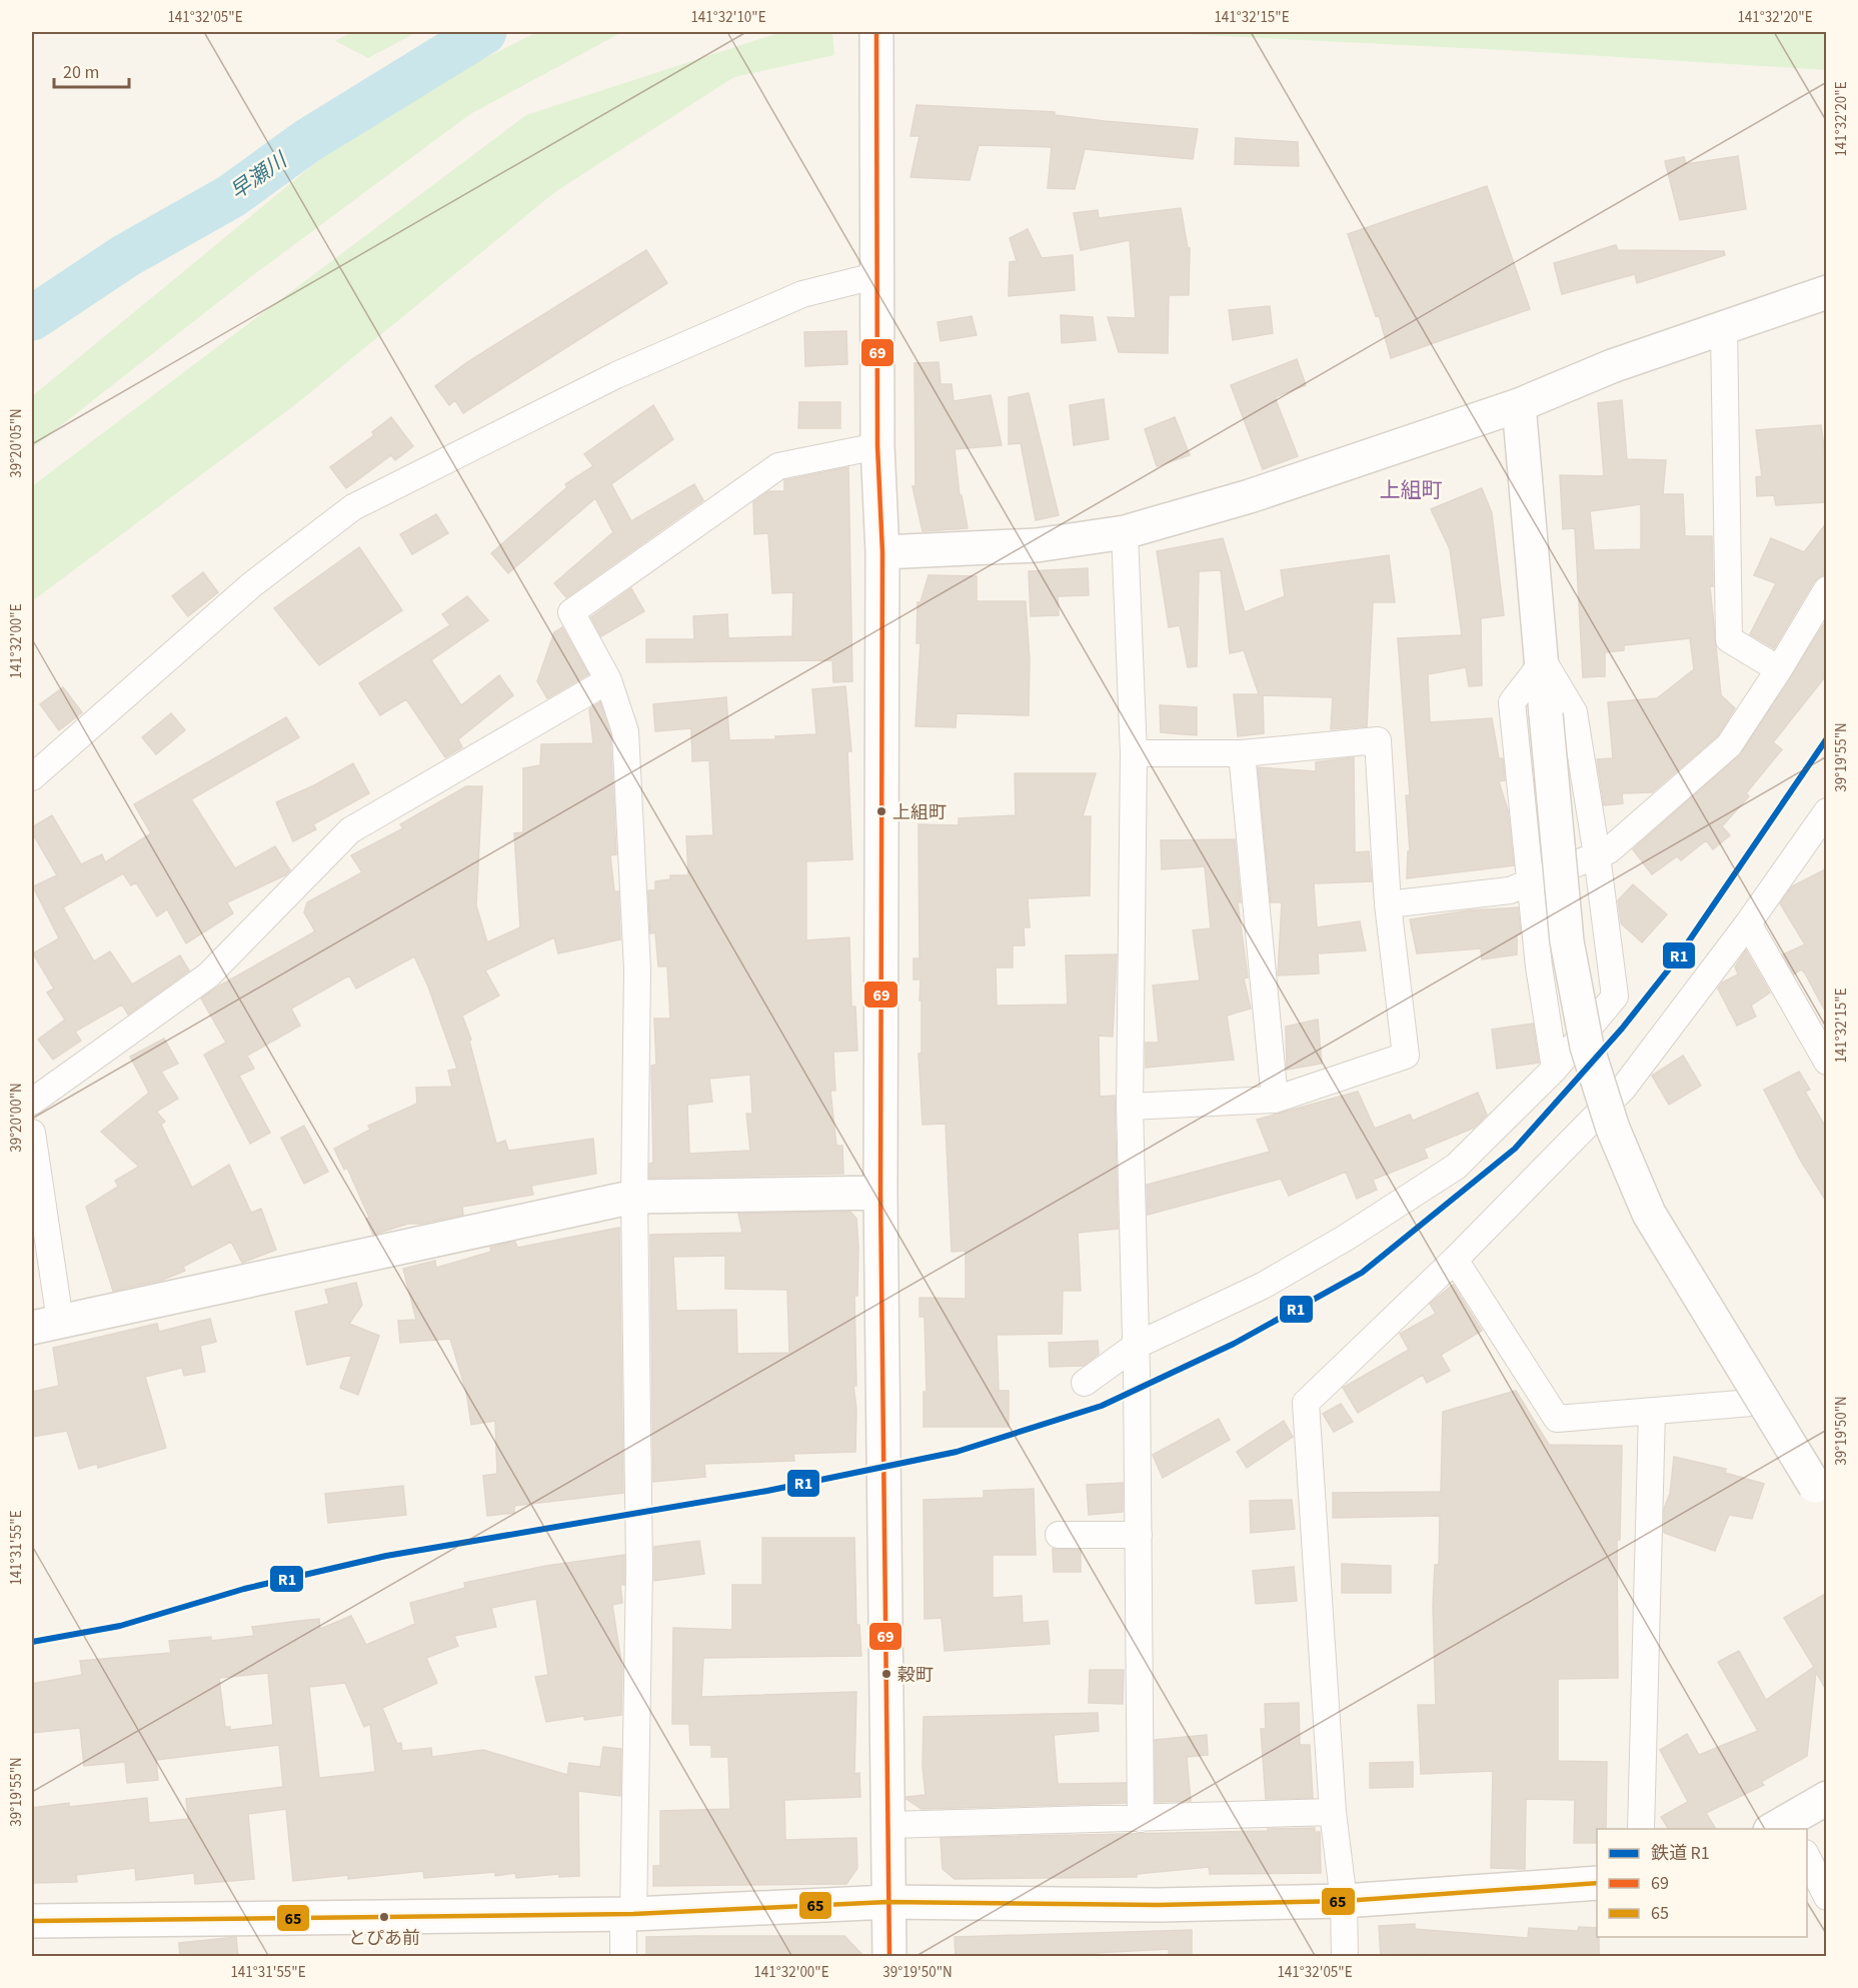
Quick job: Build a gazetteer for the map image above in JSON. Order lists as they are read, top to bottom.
{
  "districts": ["上組町"],
  "water": ["早瀬川"],
  "places": ["上組町", "穀町", "とぴあ前"],
  "lines": ["transit line 69", "rail line R1", "transit line 65"],
  "legend": ["鉄道 R1", "69", "65"],
  "scale_bar": "20 m",
  "coordinates": [
    "141°32'05\"E",
    "141°32'10\"E",
    "141°32'15\"E",
    "141°32'20\"E",
    "39°20'05\"N",
    "141°32'00\"E",
    "39°19'55\"N",
    "39°20'00\"N",
    "39°19'50\"N",
    "141°31'55\"E"
  ]
}
